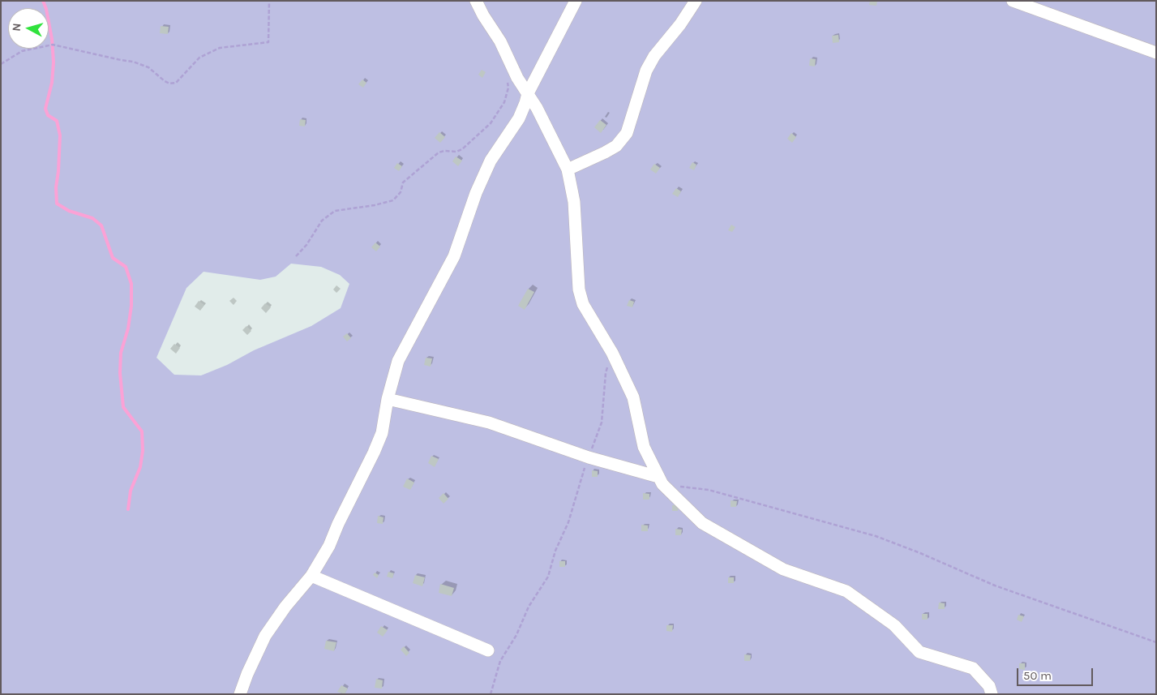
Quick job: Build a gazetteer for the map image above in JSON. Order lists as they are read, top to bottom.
{
  "scale_bar": "50 m",
  "north": "left"
}
